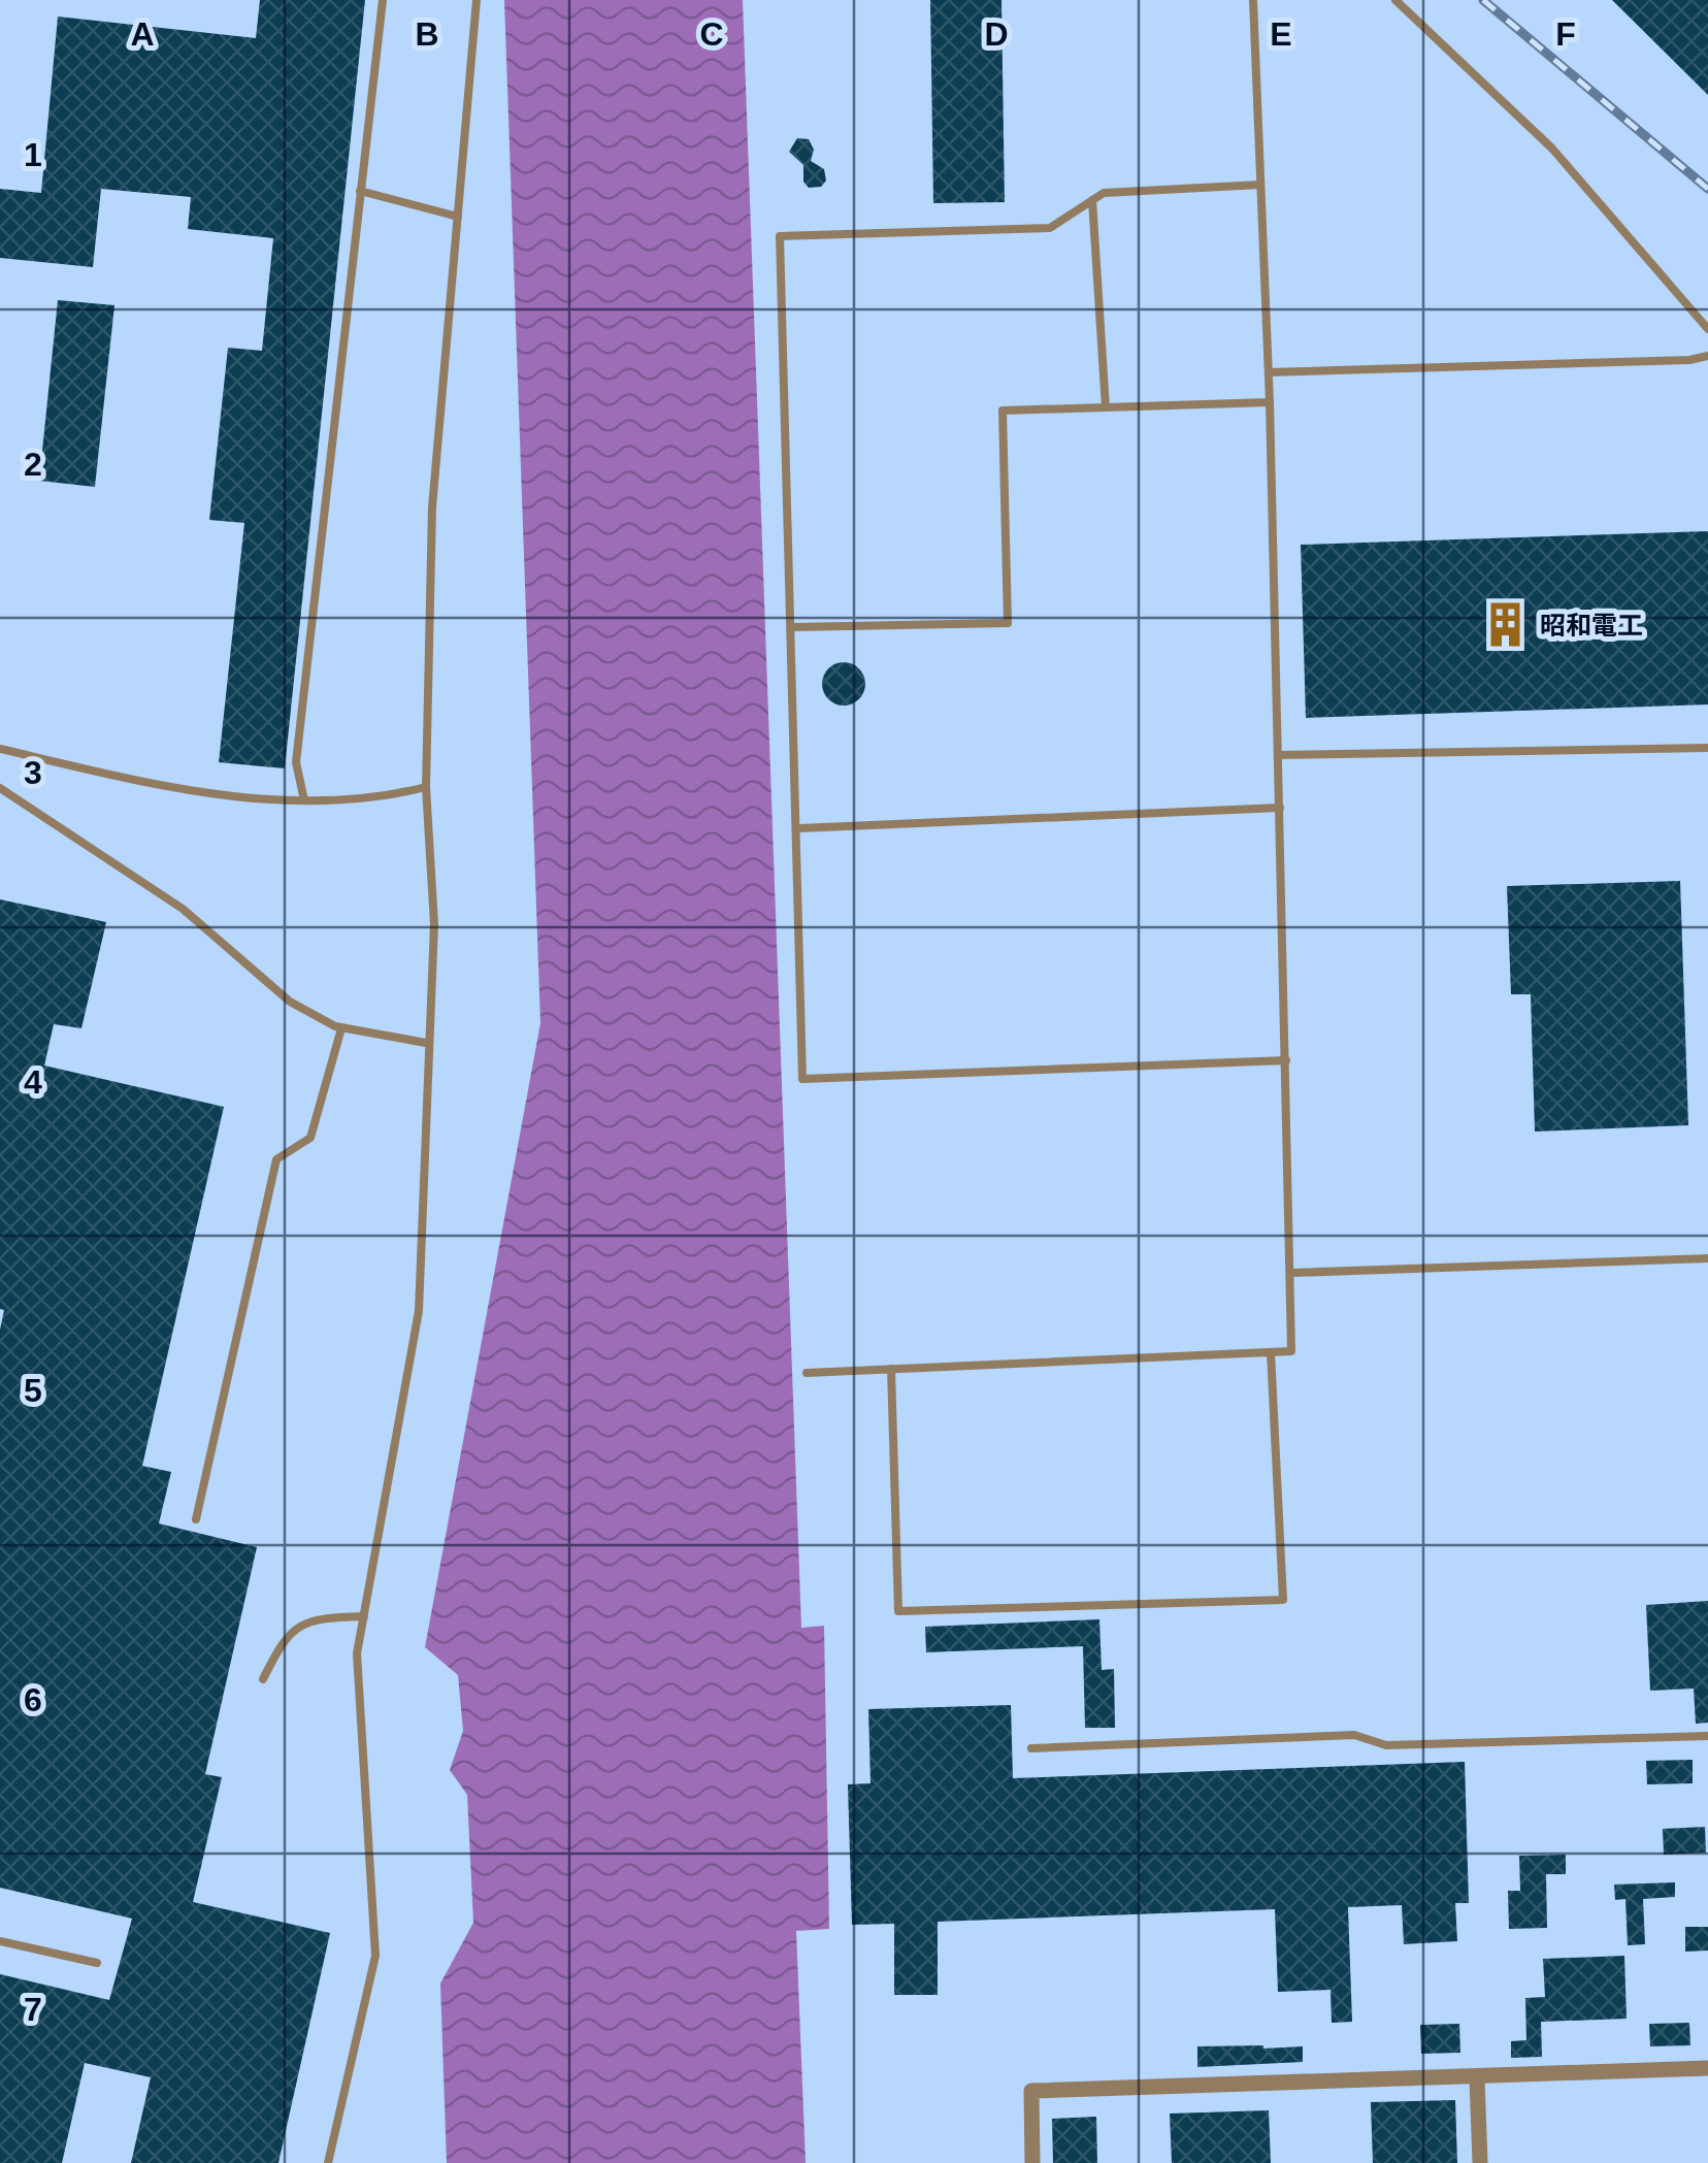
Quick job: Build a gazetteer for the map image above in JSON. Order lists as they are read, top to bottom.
{
  "places": {
    "building": ["昭和電工"]
  },
  "grid": {
    "columns": [
      "A",
      "B",
      "C",
      "D",
      "E",
      "F"
    ],
    "rows": [
      "1",
      "2",
      "3",
      "4",
      "5",
      "6",
      "7"
    ]
  }
}
